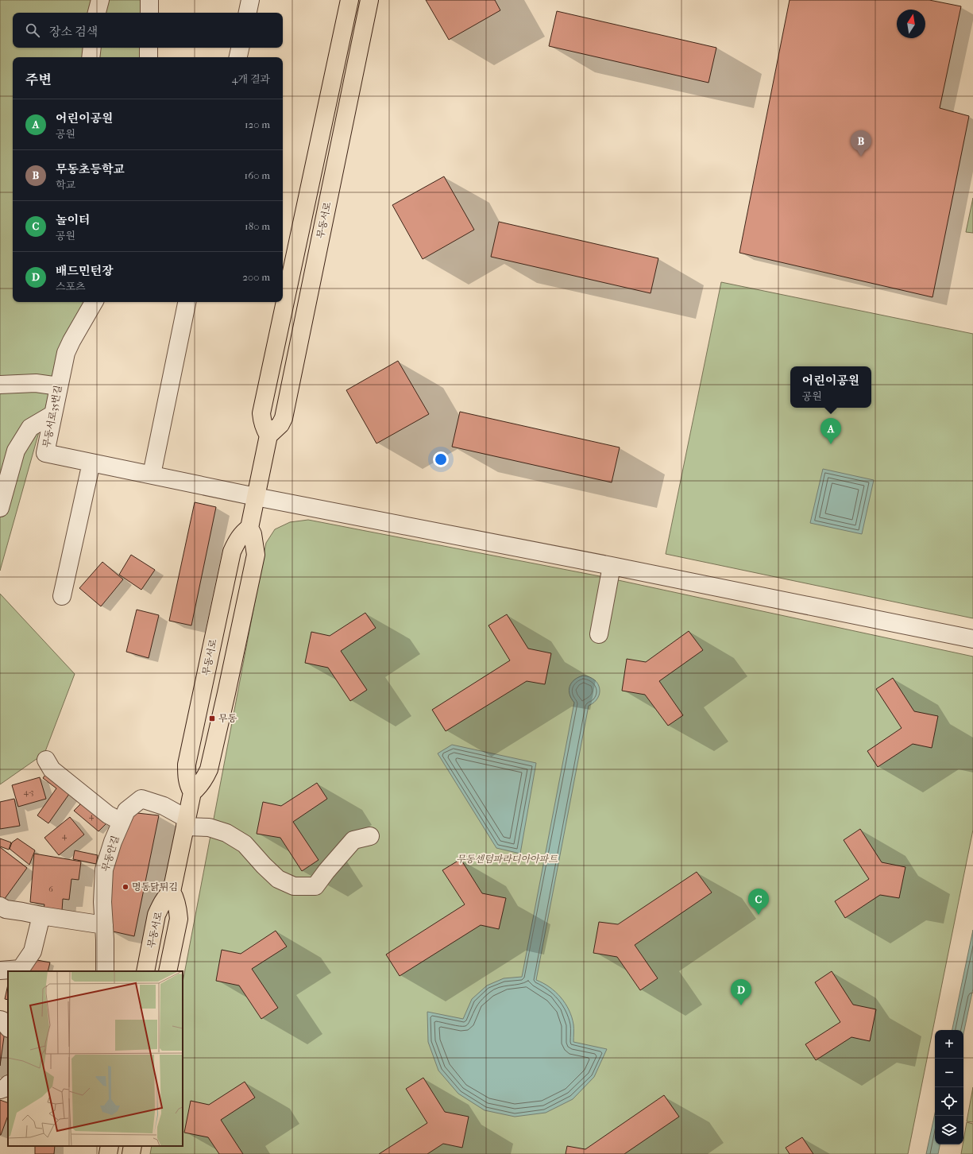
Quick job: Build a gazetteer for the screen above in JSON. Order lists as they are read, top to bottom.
{
  "streets": {
    "main road": ["무동서로"],
    "street": ["무동서로35번길", "무동안길"]
  },
  "crossings": [
    ["무동서로", "무동안길"]
  ],
  "parks": ["무동센텀파라디아아파트"],
  "places": {
    "transit": ["무동"],
    "other": ["명동닭튀김"]
  },
  "house_numbers": [
    "4-3",
    "4",
    "4",
    "6"
  ],
  "north": "top",
  "page": {
    "search": "장소 검색",
    "heading": ["주변", "4개 결과"],
    "list": [
      {
        "mark": "A",
        "name": "어린이공원",
        "note": "공원",
        "value": "120 m"
      },
      {
        "mark": "B",
        "name": "무동초등학교",
        "note": "학교",
        "value": "160 m"
      },
      {
        "mark": "C",
        "name": "놀이터",
        "note": "공원",
        "value": "180 m"
      },
      {
        "mark": "D",
        "name": "배드민턴장",
        "note": "스포츠",
        "value": "200 m"
      }
    ],
    "pins": [
      "B",
      "A",
      "C",
      "D"
    ],
    "popup": ["어린이공원", "공원"],
    "map_buttons": ["+", "−"]
  }
}
